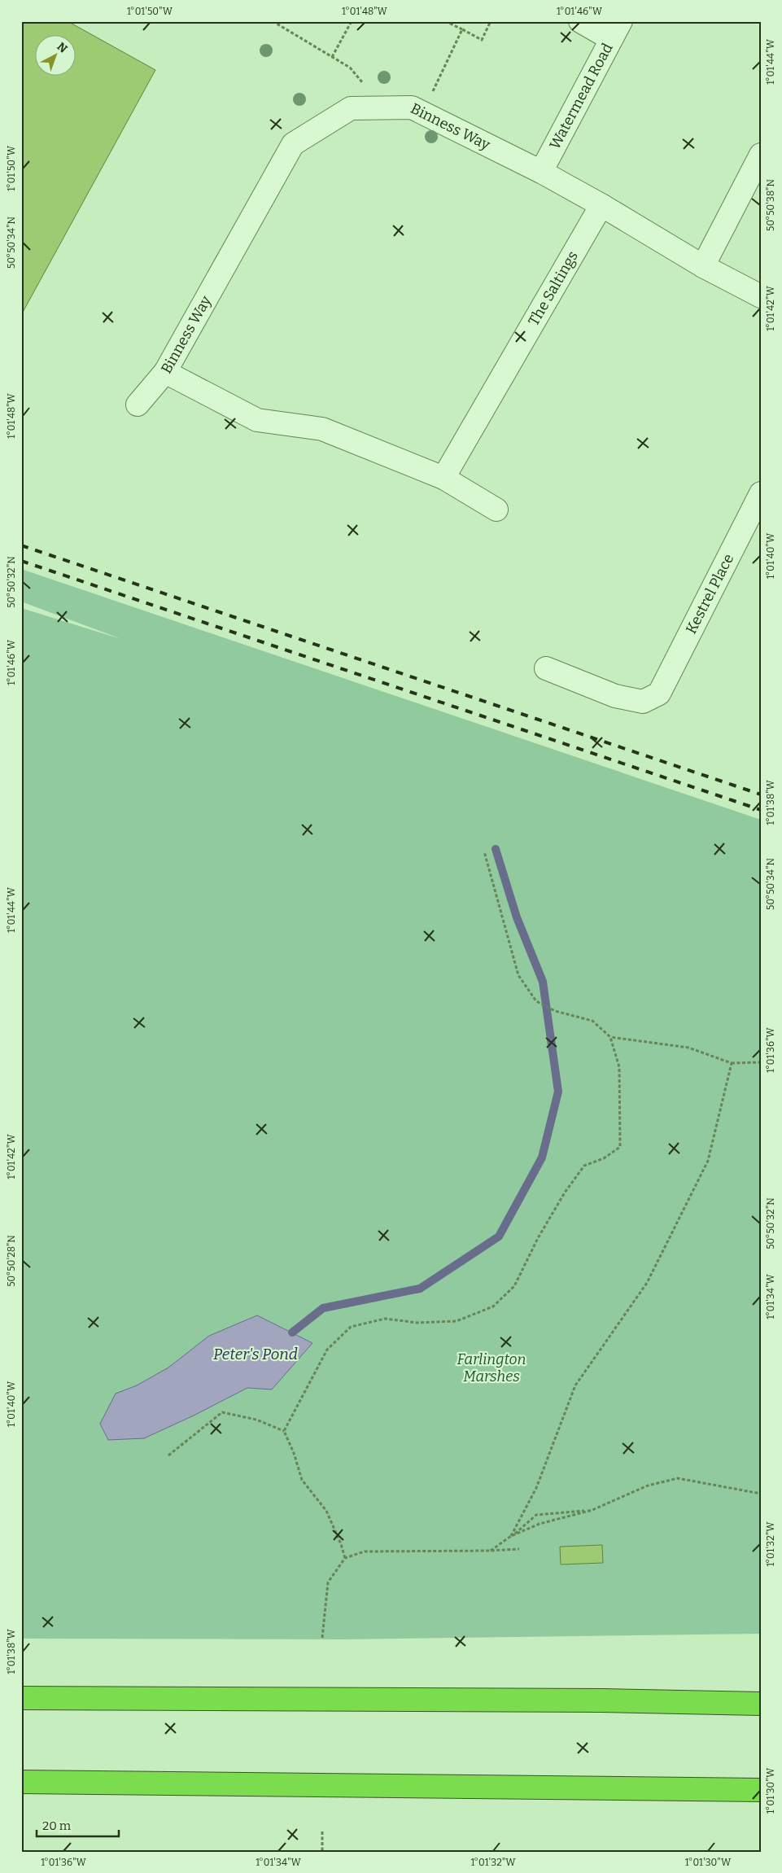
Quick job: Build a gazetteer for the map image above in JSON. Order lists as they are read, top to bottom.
{
  "streets": {
    "street": [
      "Watermead Road",
      "Binness Way",
      "The Saltings",
      "Kestrel Place"
    ]
  },
  "crossings": [
    ["Watermead Road", "Binness Way"],
    ["Binness Way", "The Saltings"]
  ],
  "water": ["Peter's Pond"],
  "parks": ["Farlington Marshes"],
  "scale_bar": "20 m",
  "north": "top right",
  "coordinates": [
    "1°01'50\"W",
    "1°01'48\"W",
    "1°01'46\"W",
    "1°01'44\"W",
    "50°50'38\"N",
    "50°50'34\"N",
    "1°01'42\"W",
    "1°01'40\"W",
    "50°50'32\"N",
    "1°01'38\"W",
    "1°01'36\"W",
    "50°50'28\"N",
    "1°01'34\"W",
    "1°01'32\"W",
    "1°01'30\"W"
  ]
}
